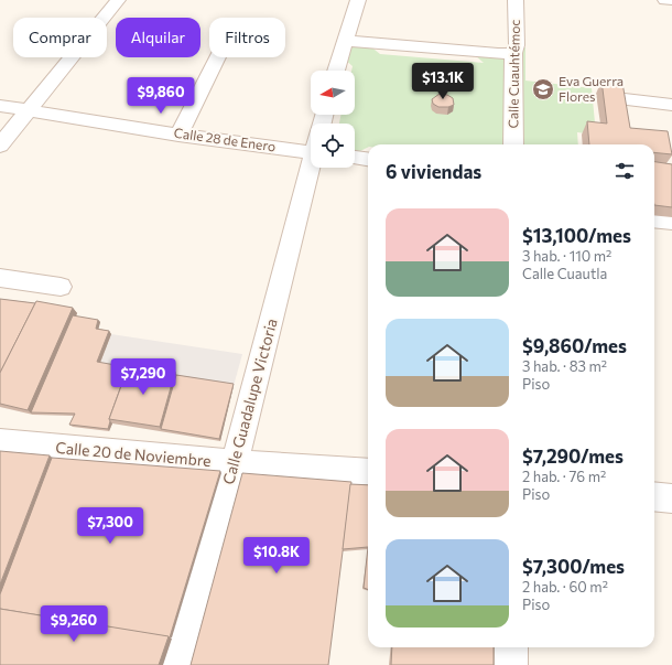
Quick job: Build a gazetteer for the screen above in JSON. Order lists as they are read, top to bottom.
{
  "streets": {
    "street": [
      "Calle Cuauhtémoc",
      "Calle 28 de Enero",
      "Calle Guadalupe Victoria",
      "Calle 20 de Noviembre"
    ]
  },
  "crossings": [
    ["Calle Guadalupe Victoria", "Calle 20 de Noviembre"]
  ],
  "places": {
    "school or university": ["Eva Guerra Flores"]
  },
  "north": "left",
  "page": {
    "chip": ["Comprar", "Alquilar", "Filtros"],
    "price": [
      "$13.1K",
      "$9,860",
      "$7,290",
      "$7,300",
      "$10.8K",
      "$9,260"
    ],
    "heading": "6 viviendas",
    "list": [
      {
        "name": "$13,100/mes",
        "note": "3 hab. · 110 m² · Calle Cuautla"
      },
      {
        "name": "$9,860/mes",
        "note": "3 hab. · 83 m² · Piso"
      },
      {
        "name": "$7,290/mes",
        "note": "2 hab. · 76 m² · Piso"
      },
      {
        "name": "$7,300/mes",
        "note": "2 hab. · 60 m² · Piso"
      }
    ]
  }
}
